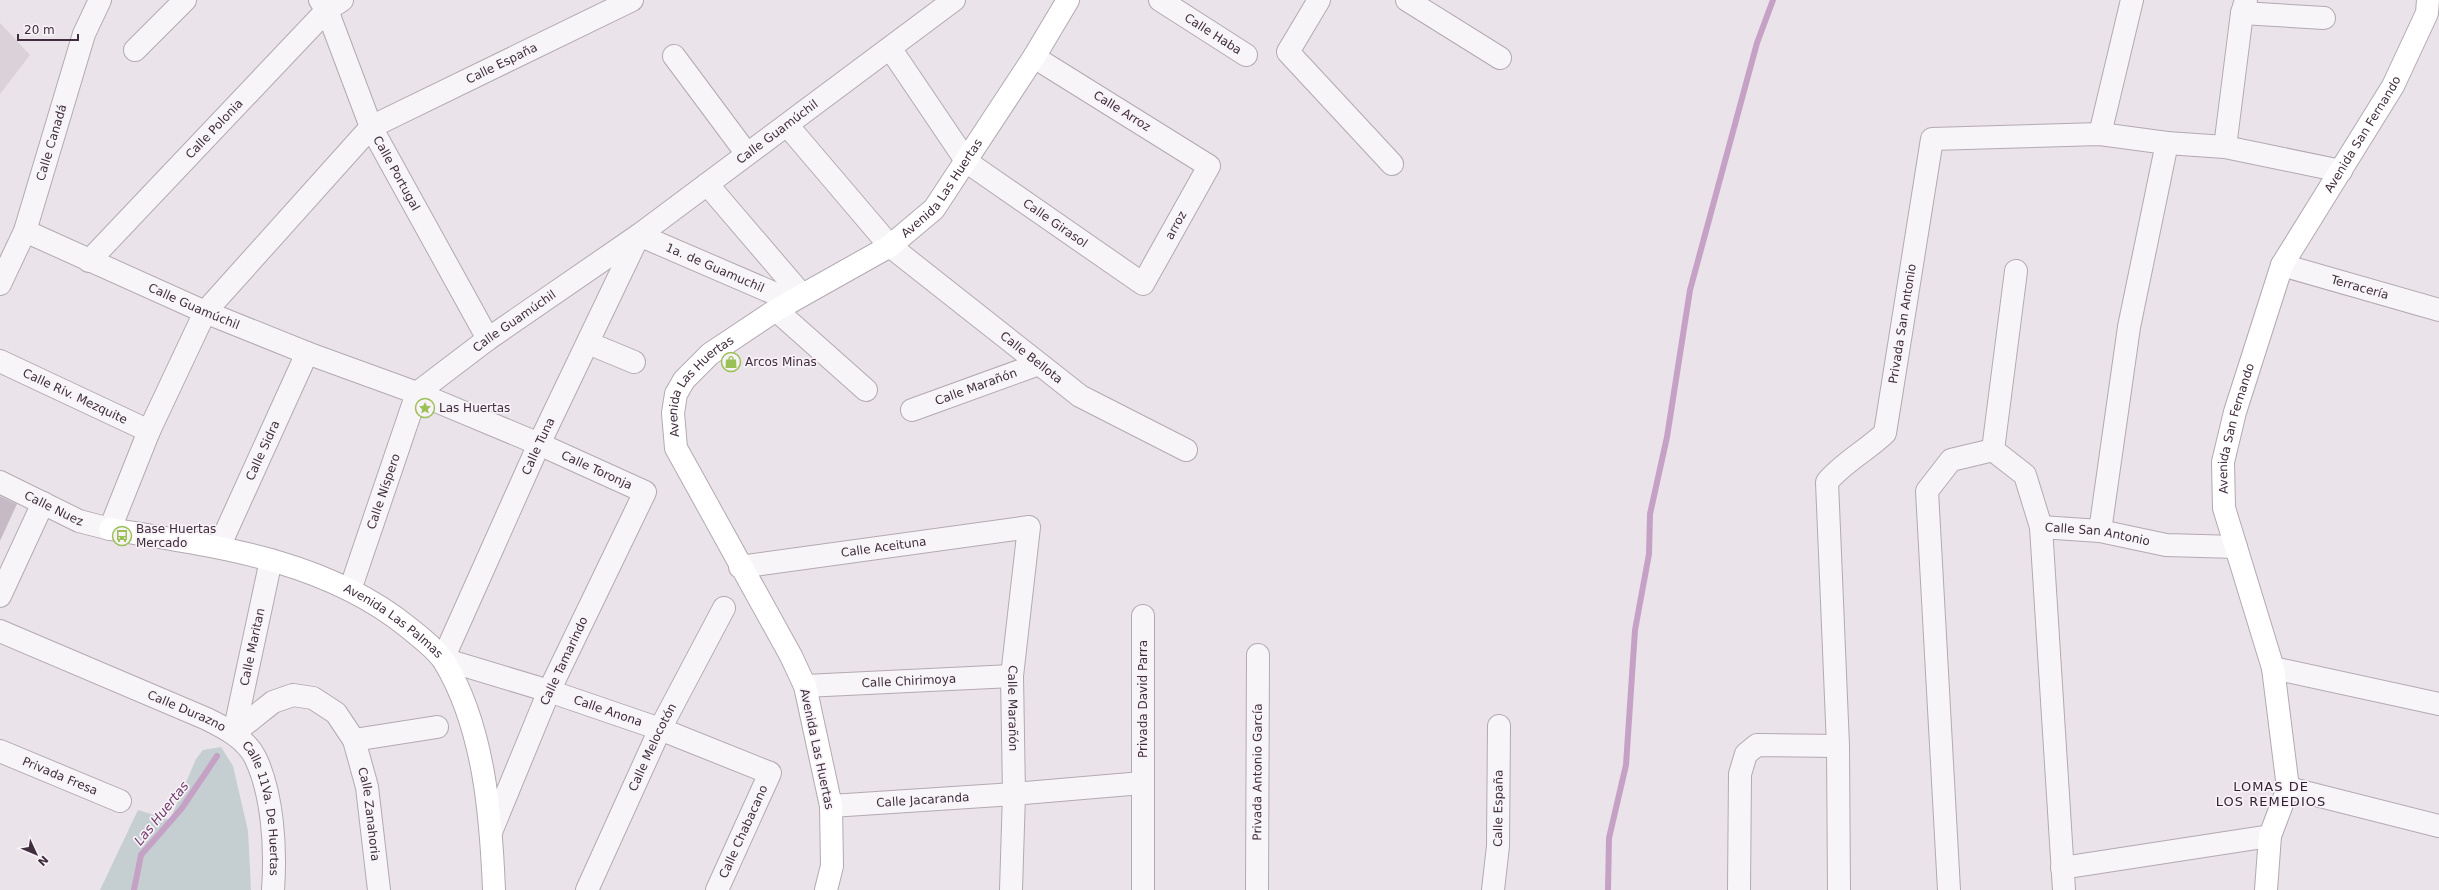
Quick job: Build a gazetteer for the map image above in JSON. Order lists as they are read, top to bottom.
{
  "streets": {
    "street": [
      "Calle Haba",
      "Calle España",
      "Calle Arroz",
      "Calle Polonia",
      "Calle Guamúchil",
      "Avenida San Fernando",
      "Calle Canadá",
      "Calle Portugal",
      "Avenida Las Huertas",
      "Calle Girasol",
      "arroz",
      "1a. de Guamuchil",
      "Terracería",
      "Privada San Antonio",
      "Calle Bellota",
      "Calle Marañón",
      "Calle Riv. Mezquite",
      "Calle Tuna",
      "Calle Sidra",
      "Calle Toronja",
      "Calle Níspero",
      "Calle Nuez",
      "Calle San Antonio",
      "Calle Aceituna",
      "Avenida Las Palmas",
      "Calle Maritan",
      "Calle Tamarindo",
      "Calle Chirimoya",
      "Privada David Parra",
      "Calle Anona",
      "Calle Durazno",
      "Calle Melocotón",
      "Privada Antonio García",
      "Privada Fresa",
      "Calle Jacaranda",
      "Calle 11Va. De Huertas",
      "Calle Zanahoria",
      "Calle Chabacano"
    ]
  },
  "crossings": [
    ["Calle España", "Calle Portugal"],
    ["Calle Arroz", "Avenida Las Huertas"],
    ["Calle Arroz", "arroz"],
    ["Calle Polonia", "Calle Guamúchil"],
    ["Calle Polonia", "Calle Portugal"],
    ["Calle Guamúchil", "Calle Canadá"],
    ["Calle Guamúchil", "Calle Portugal"],
    ["Calle Guamúchil", "1a. de Guamuchil"],
    ["Calle Guamúchil", "Calle Bellota"],
    ["Calle Guamúchil", "Calle Tuna"],
    ["Calle Guamúchil", "Calle Sidra"],
    ["Calle Guamúchil", "Calle Toronja"],
    ["Calle Guamúchil", "Calle Níspero"],
    ["Avenida San Fernando", "Terracería"],
    ["Avenida San Fernando", "Calle San Antonio"],
    ["Avenida Las Huertas", "Calle Girasol"],
    ["Avenida Las Huertas", "1a. de Guamuchil"],
    ["Avenida Las Huertas", "Calle Bellota"],
    ["Avenida Las Huertas", "Calle Aceituna"],
    ["Avenida Las Huertas", "Calle Chirimoya"],
    ["Avenida Las Huertas", "Calle Jacaranda"],
    ["Calle Girasol", "arroz"],
    ["1a. de Guamuchil", "Calle Tuna"],
    ["Calle Bellota", "Calle Marañón"],
    ["Calle Marañón", "Calle Aceituna"],
    ["Calle Marañón", "Calle Chirimoya"],
    ["Calle Marañón", "Calle Jacaranda"],
    ["Calle Tuna", "Calle Toronja"],
    ["Calle Tuna", "Avenida Las Palmas"],
    ["Calle Tuna", "Calle Anona"],
    ["Calle Sidra", "Avenida Las Palmas"],
    ["Calle Toronja", "Calle Níspero"],
    ["Calle Toronja", "Calle Tamarindo"],
    ["Calle Níspero", "Avenida Las Palmas"],
    ["Calle Nuez", "Avenida Las Palmas"],
    ["Avenida Las Palmas", "Calle Maritan"],
    ["Avenida Las Palmas", "Calle Tamarindo"],
    ["Avenida Las Palmas", "Calle Anona"],
    ["Calle Maritan", "Calle Durazno"],
    ["Calle Maritan", "Calle 11Va. De Huertas"],
    ["Calle Tamarindo", "Calle Anona"],
    ["Privada David Parra", "Calle Jacaranda"],
    ["Calle Anona", "Calle Melocotón"],
    ["Calle Anona", "Calle Chabacano"],
    ["Calle Durazno", "Calle 11Va. De Huertas"],
    ["Calle Durazno", "Calle Zanahoria"]
  ],
  "districts": ["LOMAS DE LOS REMEDIOS"],
  "water": ["Las Huertas"],
  "places": {
    "shop": ["Arcos Minas"],
    "place": ["Las Huertas"],
    "bus stop": ["Base Huertas Mercado"]
  },
  "scale_bar": "20 m",
  "north": "bottom right"
}
